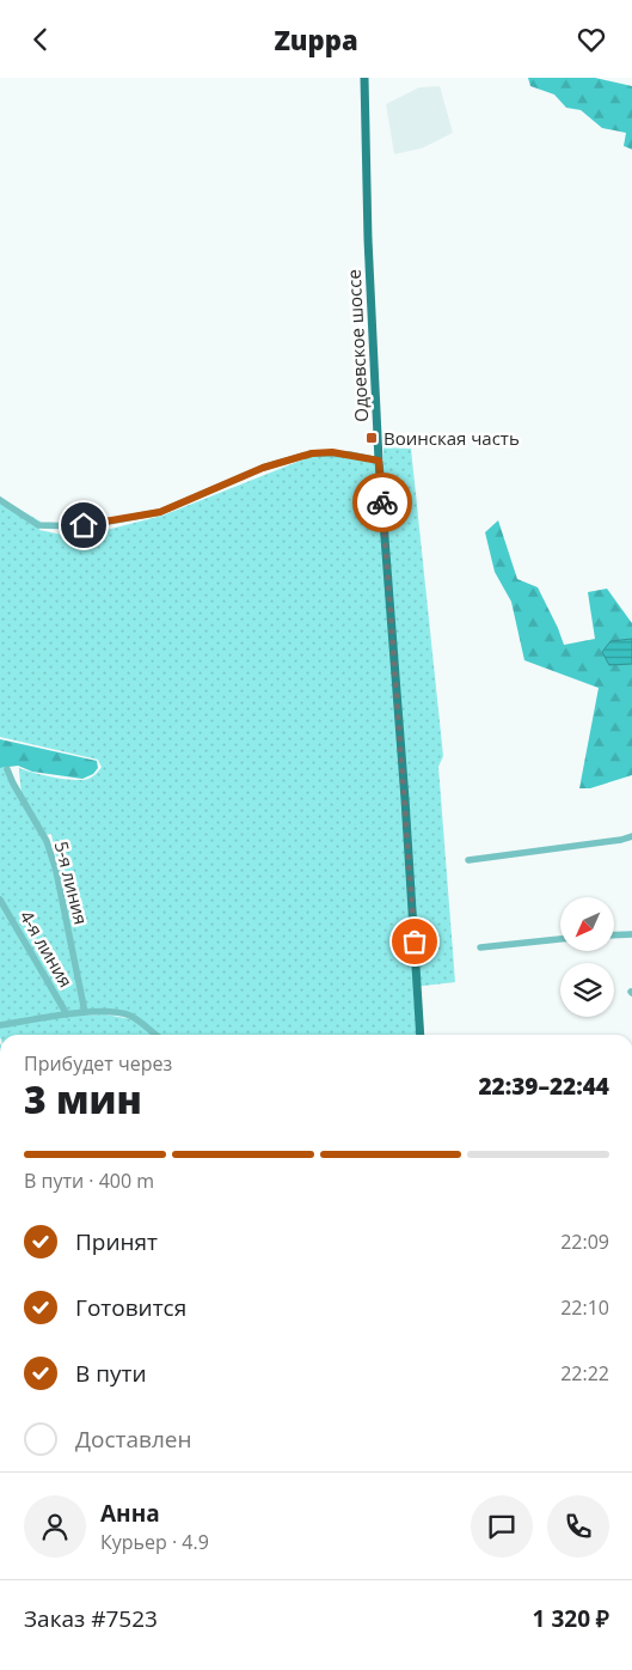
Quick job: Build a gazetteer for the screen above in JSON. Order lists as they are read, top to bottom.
{
  "streets": {
    "main road": ["Одоевское шоссе"],
    "street": ["5-я линия", "4-я линия"]
  },
  "places": {
    "transit": ["Воинская часть"]
  },
  "north": "bottom left",
  "page": {
    "header": "Zuppa",
    "heading": ["3 мин", "Прибудет через", "22:39–22:44"],
    "panel": [
      "Анна",
      "Курьер · 4.9",
      "Заказ #7523",
      "1 320 ₽"
    ],
    "bar": "В пути · 400 m",
    "list": [
      ["Принят", "22:09"],
      ["Готовится", "22:10"],
      ["В пути", "22:22"],
      "Доставлен"
    ]
  }
}
